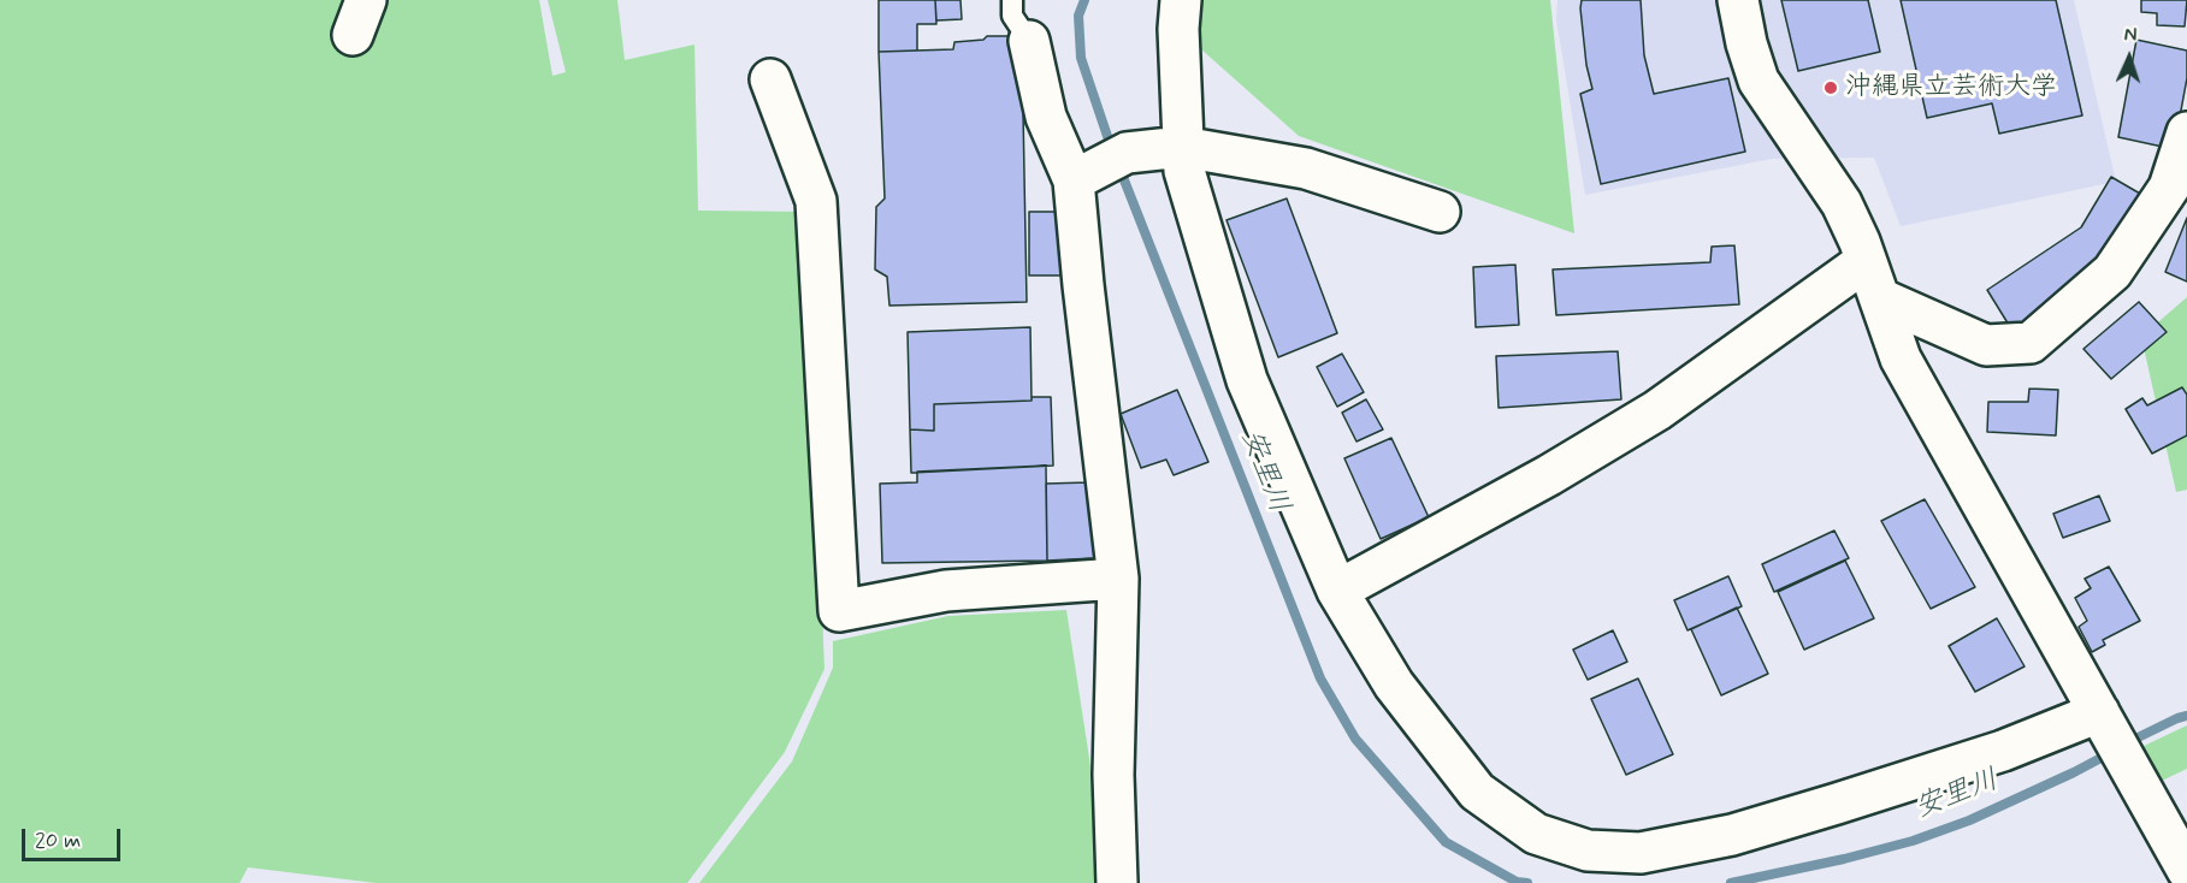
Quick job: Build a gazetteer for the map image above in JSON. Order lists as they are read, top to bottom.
{
  "water": ["安里川"],
  "places": ["沖縄県立芸術大学"],
  "scale_bar": "20 m",
  "north": "top"
}
